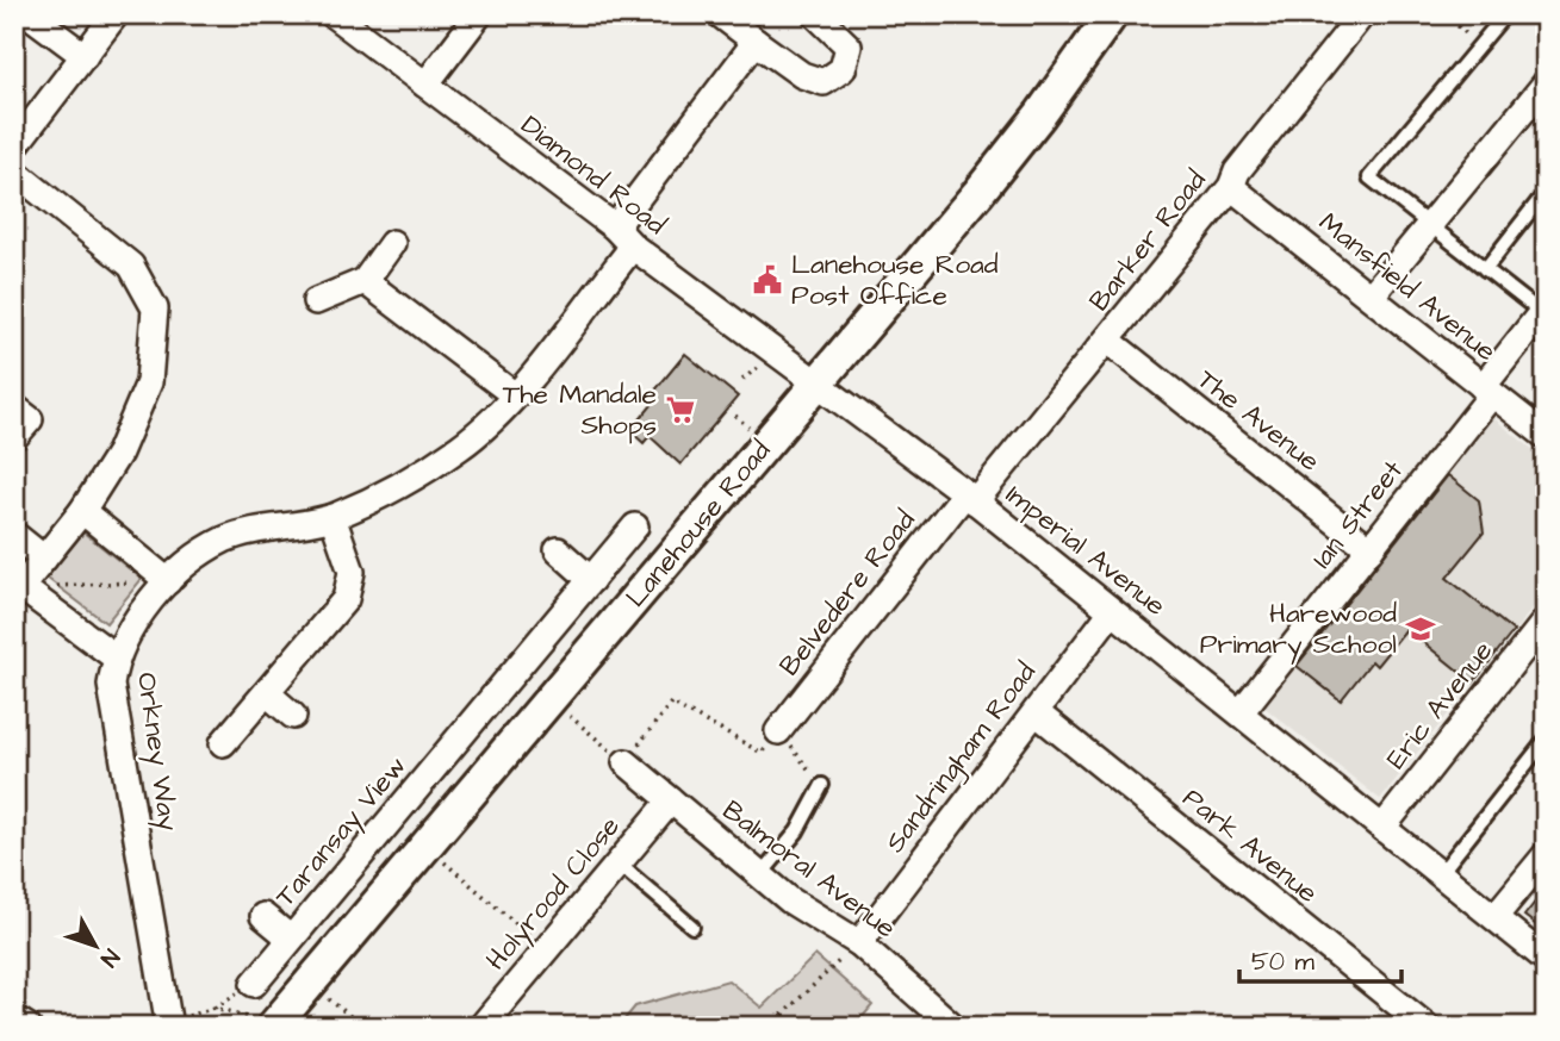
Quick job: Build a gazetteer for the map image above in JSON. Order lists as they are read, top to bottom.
{
  "streets": {
    "street": [
      "Diamond Road",
      "Barker Road",
      "Mansfield Avenue",
      "The Avenue",
      "Ian Street",
      "Lanehouse Road",
      "Imperial Avenue",
      "Belvedere Road",
      "Eric Avenue",
      "Orkney Way",
      "Sandringham Road",
      "Taransay View",
      "Park Avenue",
      "Balmoral Avenue",
      "Holyrood Close"
    ]
  },
  "crossings": [
    ["Diamond Road", "Lanehouse Road"],
    ["Diamond Road", "Imperial Avenue"],
    ["Diamond Road", "Orkney Way"],
    ["Barker Road", "Mansfield Avenue"],
    ["Barker Road", "The Avenue"],
    ["Barker Road", "Imperial Avenue"],
    ["Barker Road", "Belvedere Road"],
    ["Mansfield Avenue", "Ian Street"],
    ["The Avenue", "Ian Street"],
    ["Ian Street", "Imperial Avenue"],
    ["Lanehouse Road", "Imperial Avenue"],
    ["Imperial Avenue", "Belvedere Road"],
    ["Imperial Avenue", "Eric Avenue"],
    ["Imperial Avenue", "Sandringham Road"],
    ["Sandringham Road", "Park Avenue"],
    ["Sandringham Road", "Balmoral Avenue"],
    ["Balmoral Avenue", "Holyrood Close"]
  ],
  "places": {
    "public building": ["Lanehouse Road Post Office"],
    "supermarket": ["The Mandale Shops"],
    "school or university": ["Harewood Primary School"]
  },
  "scale_bar": "50 m",
  "north": "bottom right"
}
